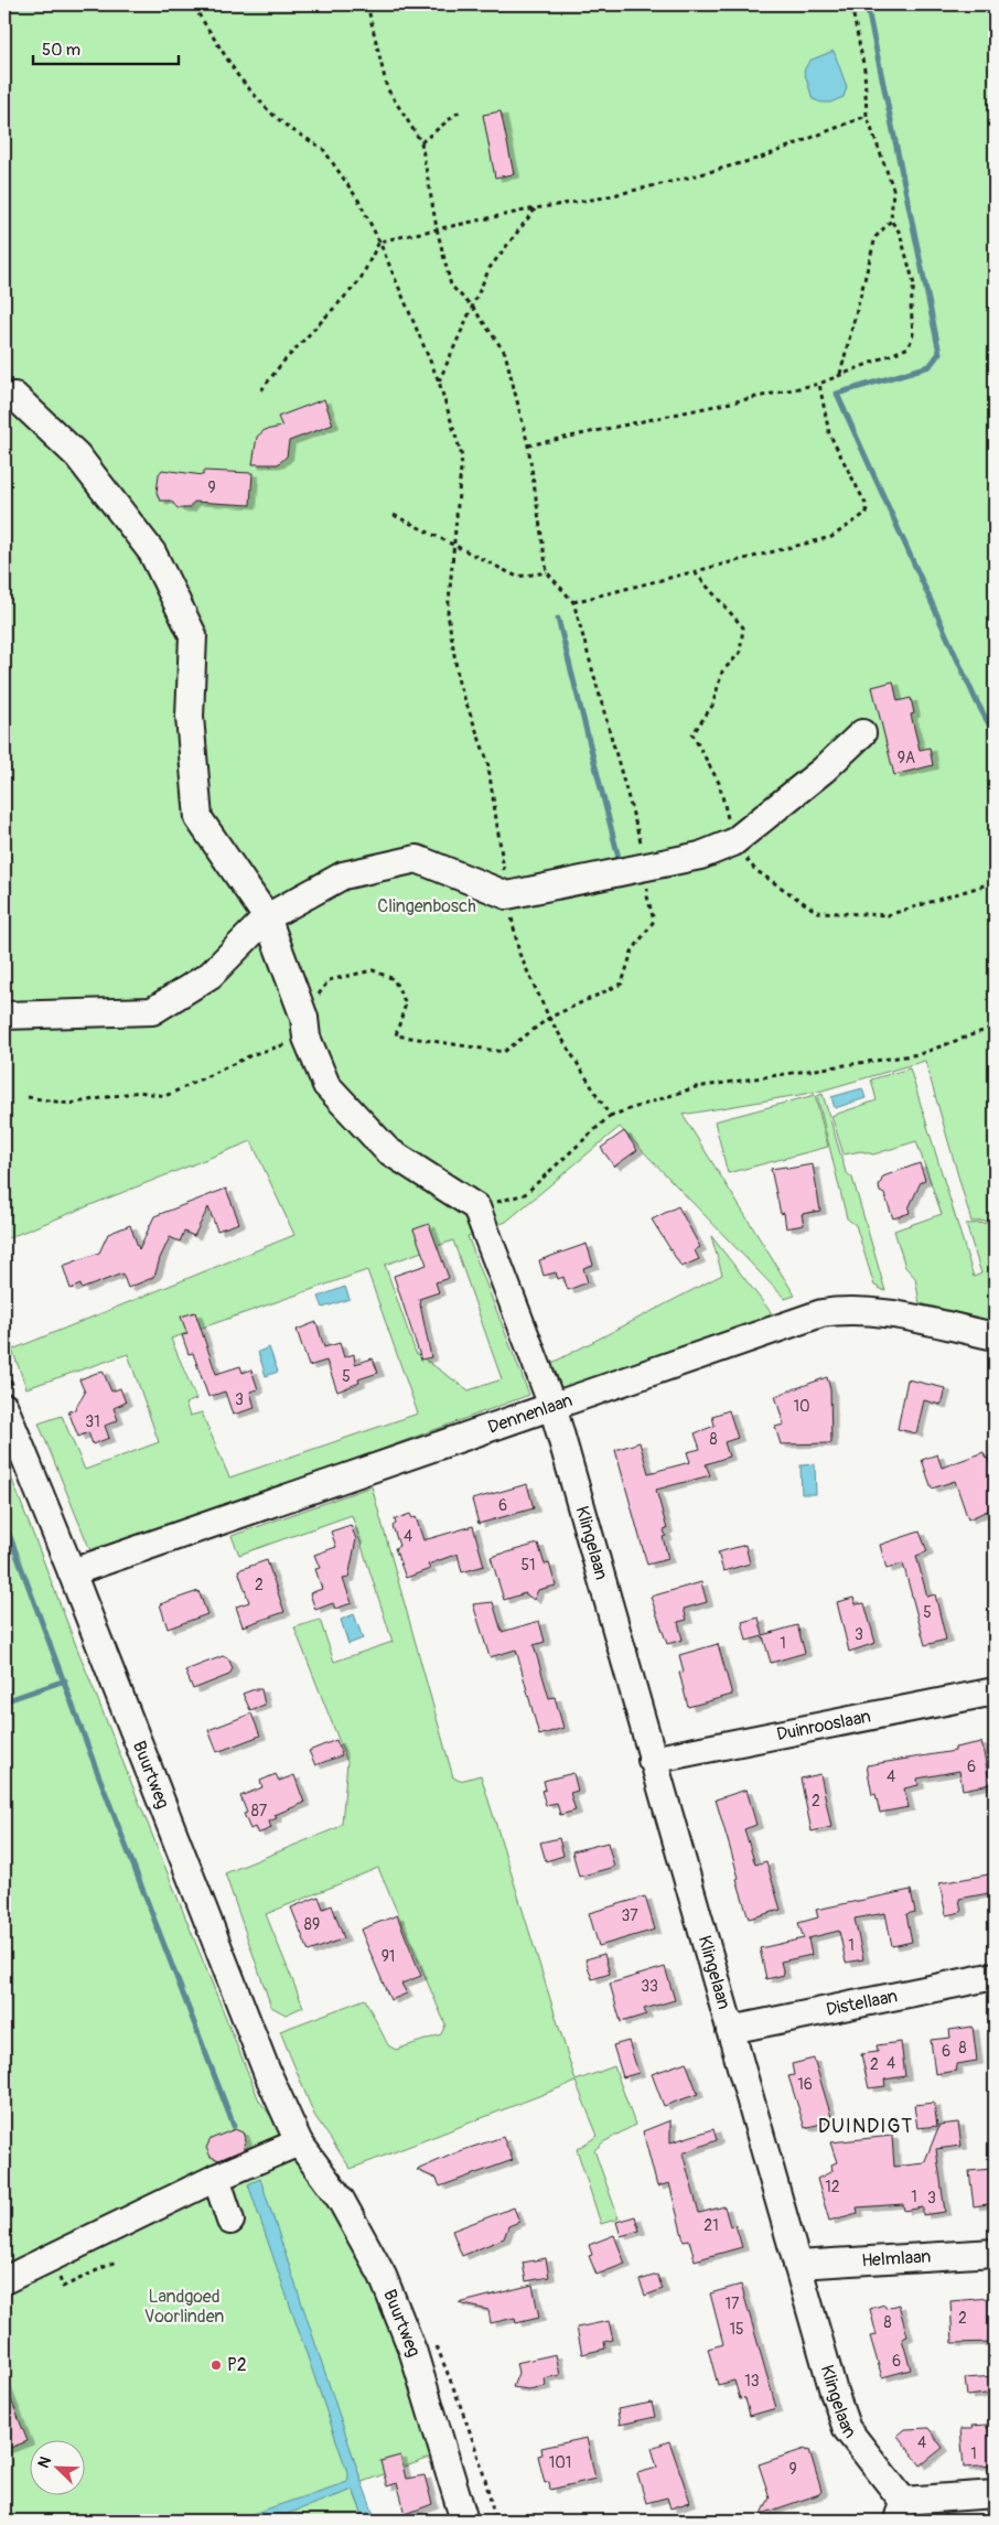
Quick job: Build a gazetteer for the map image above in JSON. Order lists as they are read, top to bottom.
{
  "streets": {
    "street": [
      "Dennenlaan",
      "Klingelaan",
      "Duinrooslaan",
      "Buurtweg",
      "Distellaan",
      "Helmlaan"
    ]
  },
  "crossings": [
    ["Dennenlaan", "Klingelaan"],
    ["Dennenlaan", "Buurtweg"],
    ["Klingelaan", "Duinrooslaan"],
    ["Klingelaan", "Distellaan"],
    ["Klingelaan", "Helmlaan"]
  ],
  "districts": ["DUINDIGT"],
  "parks": ["Clingenbosch", "Landgoed Voorlinden"],
  "places": ["P2"],
  "house_numbers": [
    "9",
    "9A",
    "5",
    "3",
    "10",
    "31",
    "8",
    "6",
    "4",
    "51",
    "2",
    "5",
    "3",
    "1",
    "6",
    "4",
    "2",
    "87",
    "37",
    "89",
    "1",
    "91",
    "33",
    "8",
    "6",
    "4",
    "2",
    "16",
    "12",
    "1",
    "3",
    "21",
    "17",
    "2",
    "8",
    "15",
    "6",
    "13",
    "4",
    "1",
    "101",
    "9"
  ],
  "scale_bar": "50 m",
  "north": "top left"
}
